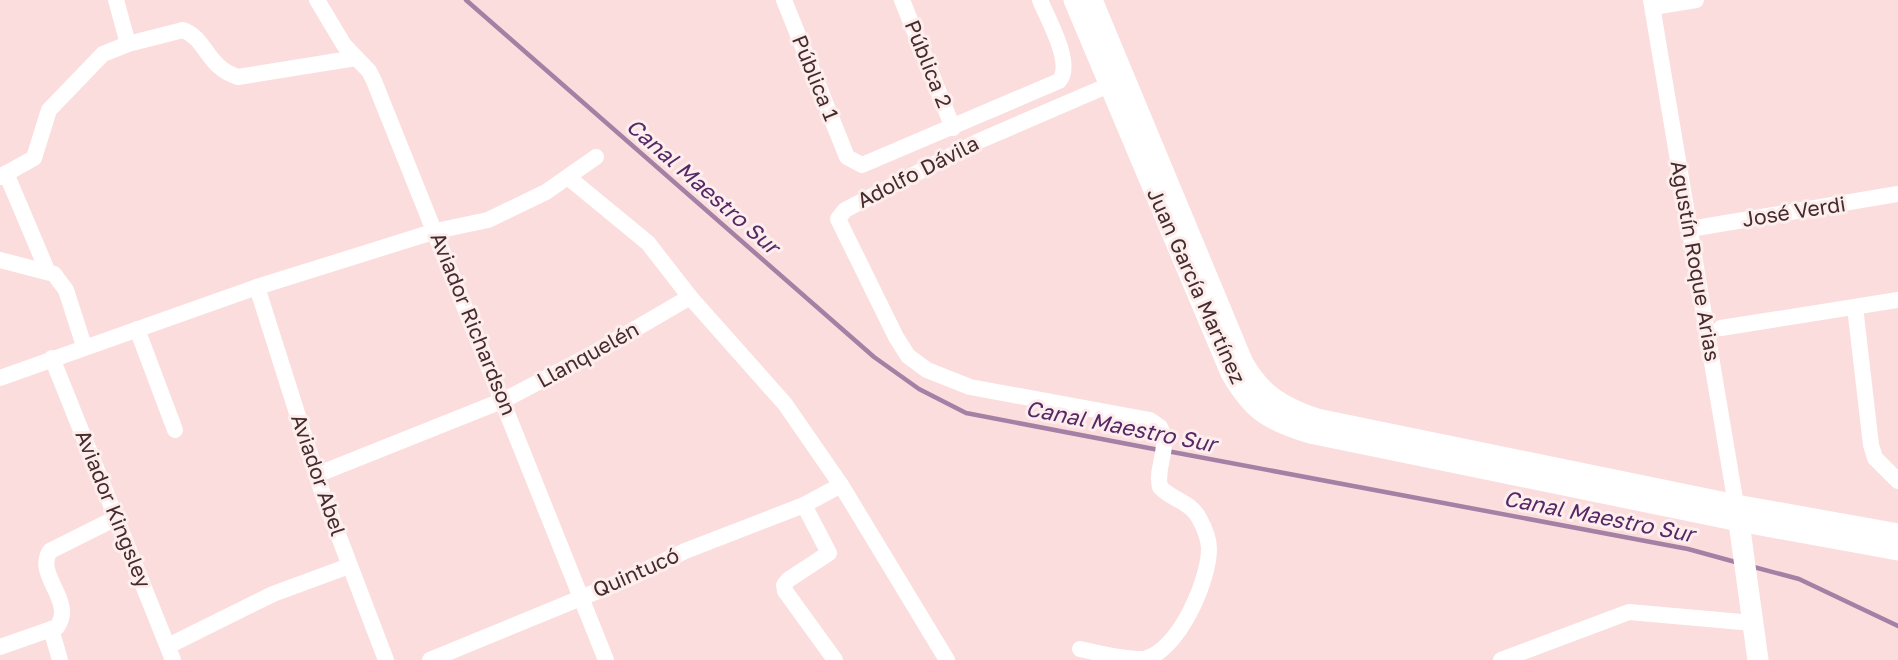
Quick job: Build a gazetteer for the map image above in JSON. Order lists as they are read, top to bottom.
{
  "streets": {
    "main road": ["Juan García Martínez"],
    "street": [
      "Pública 2",
      "Pública 1",
      "Adolfo Dávila",
      "José Verdi",
      "Agustín Roque Arias",
      "Aviador Richardson",
      "Llanquelén",
      "Aviador Abel",
      "Aviador Kingsley",
      "Quintucó"
    ]
  },
  "crossings": [
    ["Pública 2", "Pública 1"],
    ["Adolfo Dávila", "Juan García Martínez"],
    ["José Verdi", "Agustín Roque Arias"],
    ["Agustín Roque Arias", "Juan García Martínez"],
    ["Aviador Richardson", "Llanquelén"],
    ["Aviador Richardson", "Quintucó"],
    ["Llanquelén", "Aviador Abel"]
  ],
  "water": ["Canal Maestro Sur"]
}
